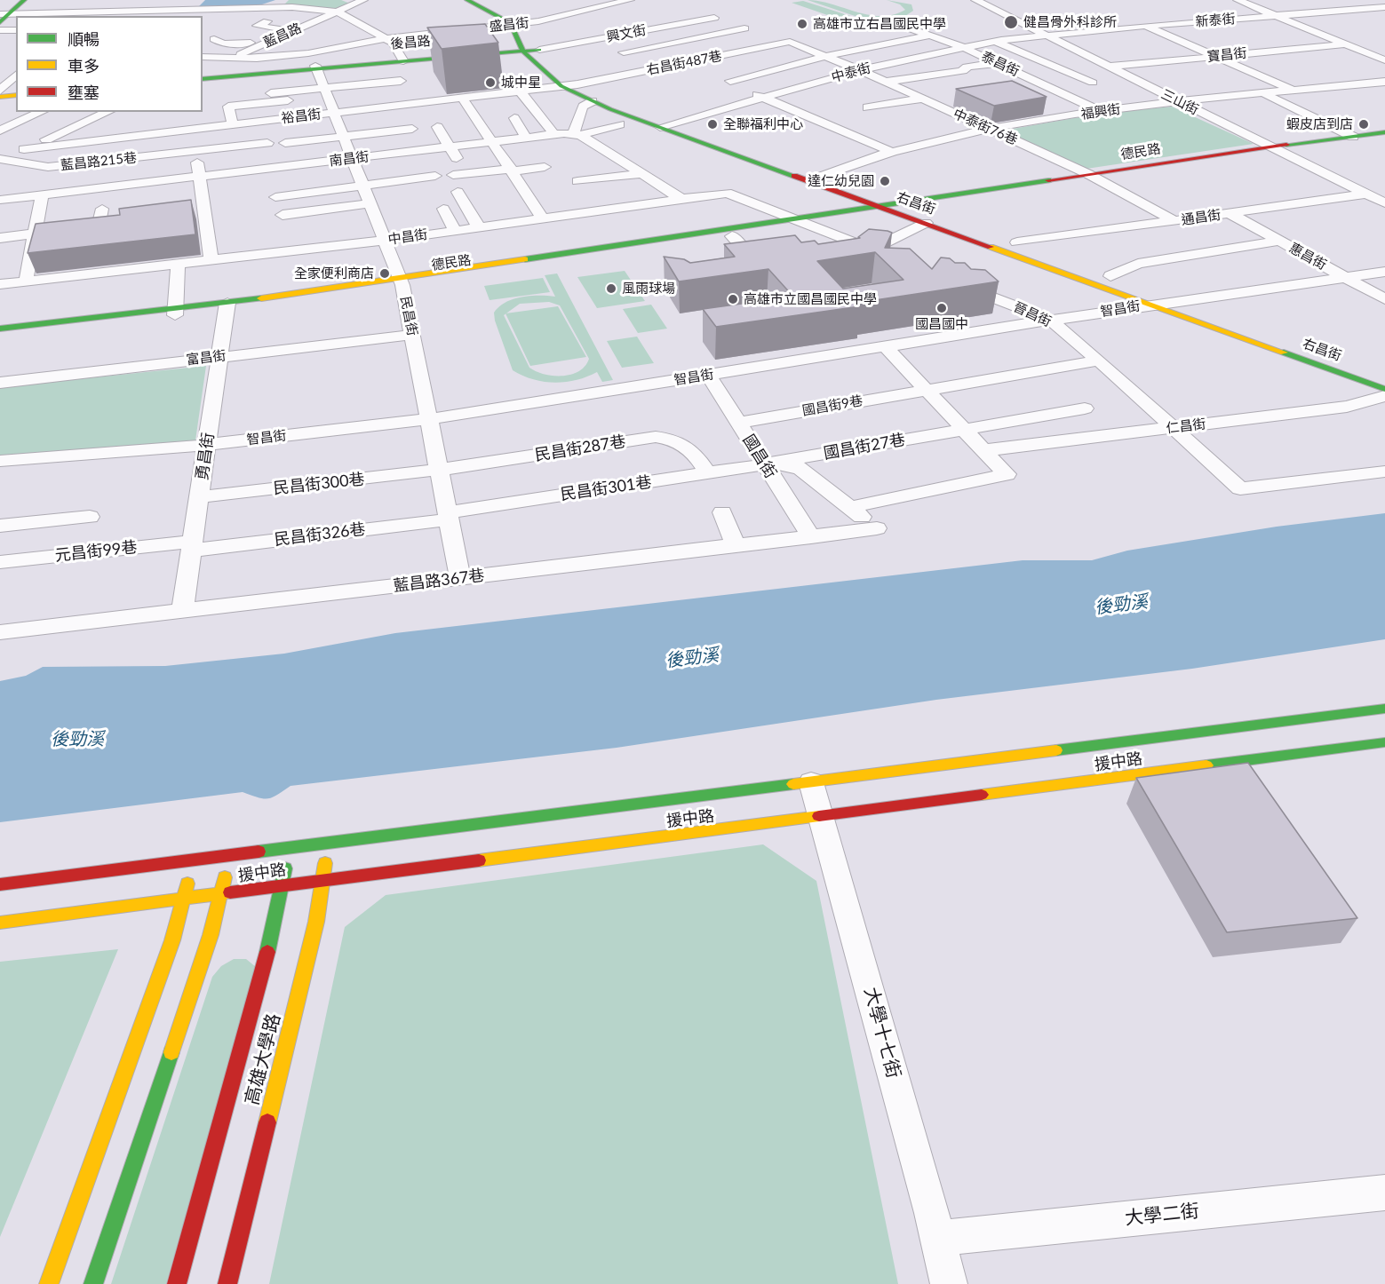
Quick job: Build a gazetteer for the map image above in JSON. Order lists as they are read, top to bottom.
{
  "streets": {
    "street": [
      "新泰街",
      "盛昌街",
      "興文街",
      "藍昌路",
      "後昌路",
      "寶昌街",
      "右昌街487巷",
      "泰昌街",
      "中泰街",
      "三山街",
      "福興街",
      "裕昌街",
      "中泰街76巷",
      "德民路",
      "南昌街",
      "藍昌路215巷",
      "右昌街",
      "通昌街",
      "中昌街",
      "惠昌街",
      "智昌街",
      "晉昌街",
      "民昌街",
      "富昌街",
      "國昌街9巷",
      "仁昌街",
      "國昌街27巷",
      "民昌街287巷",
      "勇昌街",
      "國昌街",
      "民昌街300巷",
      "民昌街301巷",
      "民昌街326巷",
      "元昌街99巷",
      "藍昌路367巷",
      "援中路",
      "大學十七街",
      "高雄大學路",
      "大學二街"
    ]
  },
  "crossings": [
    ["新泰街", "中泰街"],
    ["新泰街", "三山街"],
    ["盛昌街", "興文街"],
    ["盛昌街", "藍昌路"],
    ["盛昌街", "後昌路"],
    ["盛昌街", "右昌街"],
    ["興文街", "後昌路"],
    ["興文街", "右昌街"],
    ["後昌路", "右昌街"],
    ["後昌路", "民昌街"],
    ["寶昌街", "三山街"],
    ["右昌街487巷", "裕昌街"],
    ["右昌街487巷", "中泰街76巷"],
    ["右昌街487巷", "右昌街"],
    ["泰昌街", "中泰街"],
    ["泰昌街", "福興街"],
    ["中泰街", "三山街"],
    ["中泰街", "中泰街76巷"],
    ["中泰街", "右昌街"],
    ["三山街", "福興街"],
    ["三山街", "德民路"],
    ["三山街", "通昌街"],
    ["福興街", "中泰街76巷"],
    ["福興街", "右昌街"],
    ["裕昌街", "右昌街"],
    ["裕昌街", "民昌街"],
    ["中泰街76巷", "德民路"],
    ["中泰街76巷", "通昌街"],
    ["德民路", "右昌街"],
    ["德民路", "中昌街"],
    ["德民路", "民昌街"],
    ["德民路", "勇昌街"],
    ["南昌街", "民昌街"],
    ["右昌街", "智昌街"],
    ["右昌街", "仁昌街"],
    ["通昌街", "惠昌街"],
    ["中昌街", "民昌街"],
    ["惠昌街", "智昌街"],
    ["智昌街", "晉昌街"],
    ["智昌街", "民昌街"],
    ["智昌街", "勇昌街"],
    ["智昌街", "國昌街"],
    ["晉昌街", "國昌街9巷"],
    ["晉昌街", "仁昌街"],
    ["民昌街", "富昌街"],
    ["民昌街", "民昌街287巷"],
    ["民昌街", "民昌街300巷"],
    ["民昌街", "民昌街301巷"],
    ["民昌街", "民昌街326巷"],
    ["民昌街", "藍昌路367巷"],
    ["富昌街", "勇昌街"],
    ["國昌街9巷", "國昌街"],
    ["國昌街27巷", "國昌街"],
    ["國昌街27巷", "民昌街301巷"],
    ["民昌街287巷", "民昌街300巷"],
    ["民昌街287巷", "民昌街301巷"],
    ["勇昌街", "民昌街300巷"],
    ["勇昌街", "民昌街326巷"],
    ["勇昌街", "元昌街99巷"],
    ["勇昌街", "藍昌路367巷"],
    ["國昌街", "民昌街301巷"],
    ["國昌街", "藍昌路367巷"],
    ["民昌街301巷", "民昌街326巷"],
    ["民昌街326巷", "元昌街99巷"],
    ["援中路", "大學十七街"],
    ["援中路", "高雄大學路"],
    ["大學十七街", "大學二街"]
  ],
  "water": ["後勁溪"],
  "places": [
    "健昌骨外科診所",
    "高雄市立右昌國民中學",
    "城中星",
    "全聯福利中心",
    "蝦皮店到店",
    "達仁幼兒園",
    "全家便利商店",
    "風雨球場",
    "高雄市立國昌國民中學",
    "國昌國中"
  ],
  "legend": ["順暢", "車多", "壅塞"]
}
